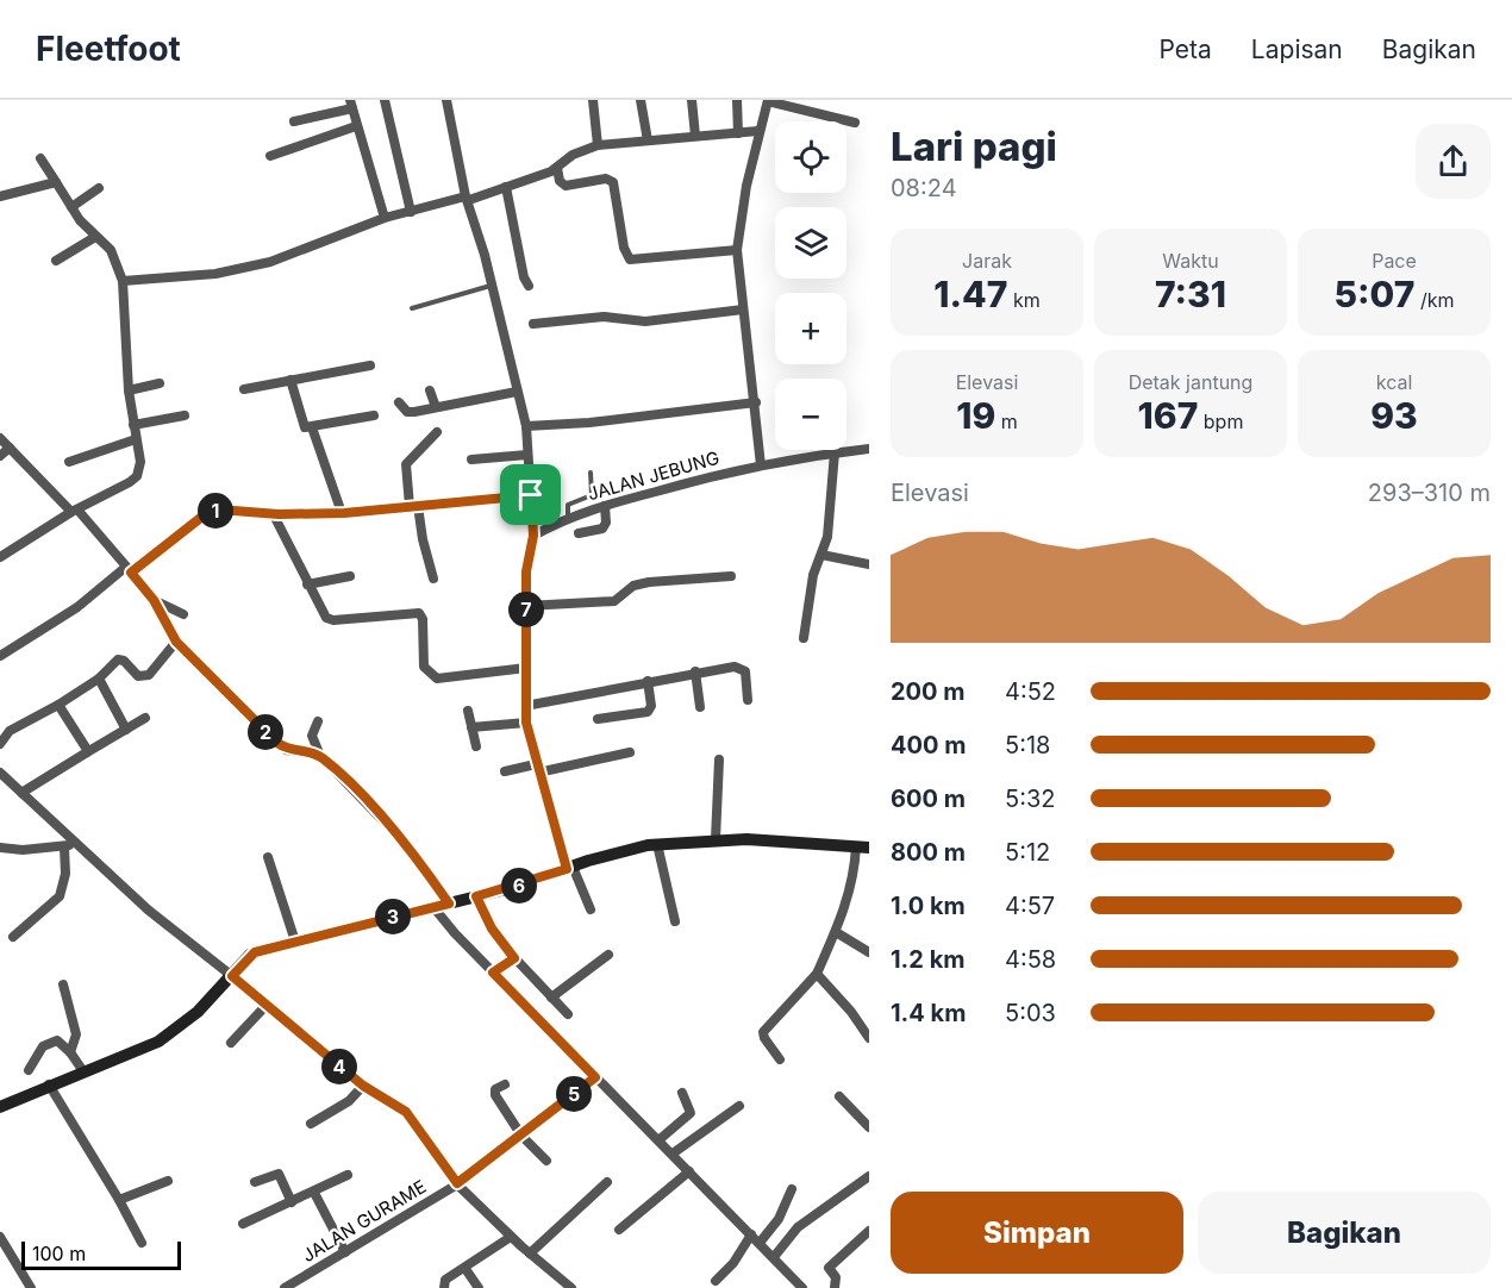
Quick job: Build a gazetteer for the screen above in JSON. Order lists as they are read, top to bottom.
{
  "streets": {
    "street": ["JALAN JEBUNG", "JALAN GURAME"]
  },
  "scale_bar": "100 m",
  "page": {
    "header": "Fleetfoot",
    "nav": ["Peta", "Lapisan", "Bagikan"],
    "heading": ["Lari pagi", "08:24"],
    "map_buttons": ["+", "−"],
    "stats": [
      ["Jarak", "1.47 km"],
      ["Waktu", "7:31"],
      ["Pace", "5:07 /km"],
      ["Elevasi", "19 m"],
      ["Detak jantung", "167 bpm"],
      ["kcal", "93"]
    ],
    "chart": ["Elevasi", "293–310 m"],
    "pins": [
      "1",
      "7",
      "2",
      "6",
      "3",
      "4",
      "5"
    ],
    "list": [
      {
        "name": "200 m",
        "note": "4:52"
      },
      {
        "name": "400 m",
        "note": "5:18"
      },
      {
        "name": "600 m",
        "note": "5:32"
      },
      {
        "name": "800 m",
        "note": "5:12"
      },
      {
        "name": "1.0 km",
        "note": "4:57"
      },
      {
        "name": "1.2 km",
        "note": "4:58"
      },
      {
        "name": "1.4 km",
        "note": "5:03"
      }
    ],
    "buttons": ["Simpan", "Bagikan"],
    "scale": "100 m"
  }
}
